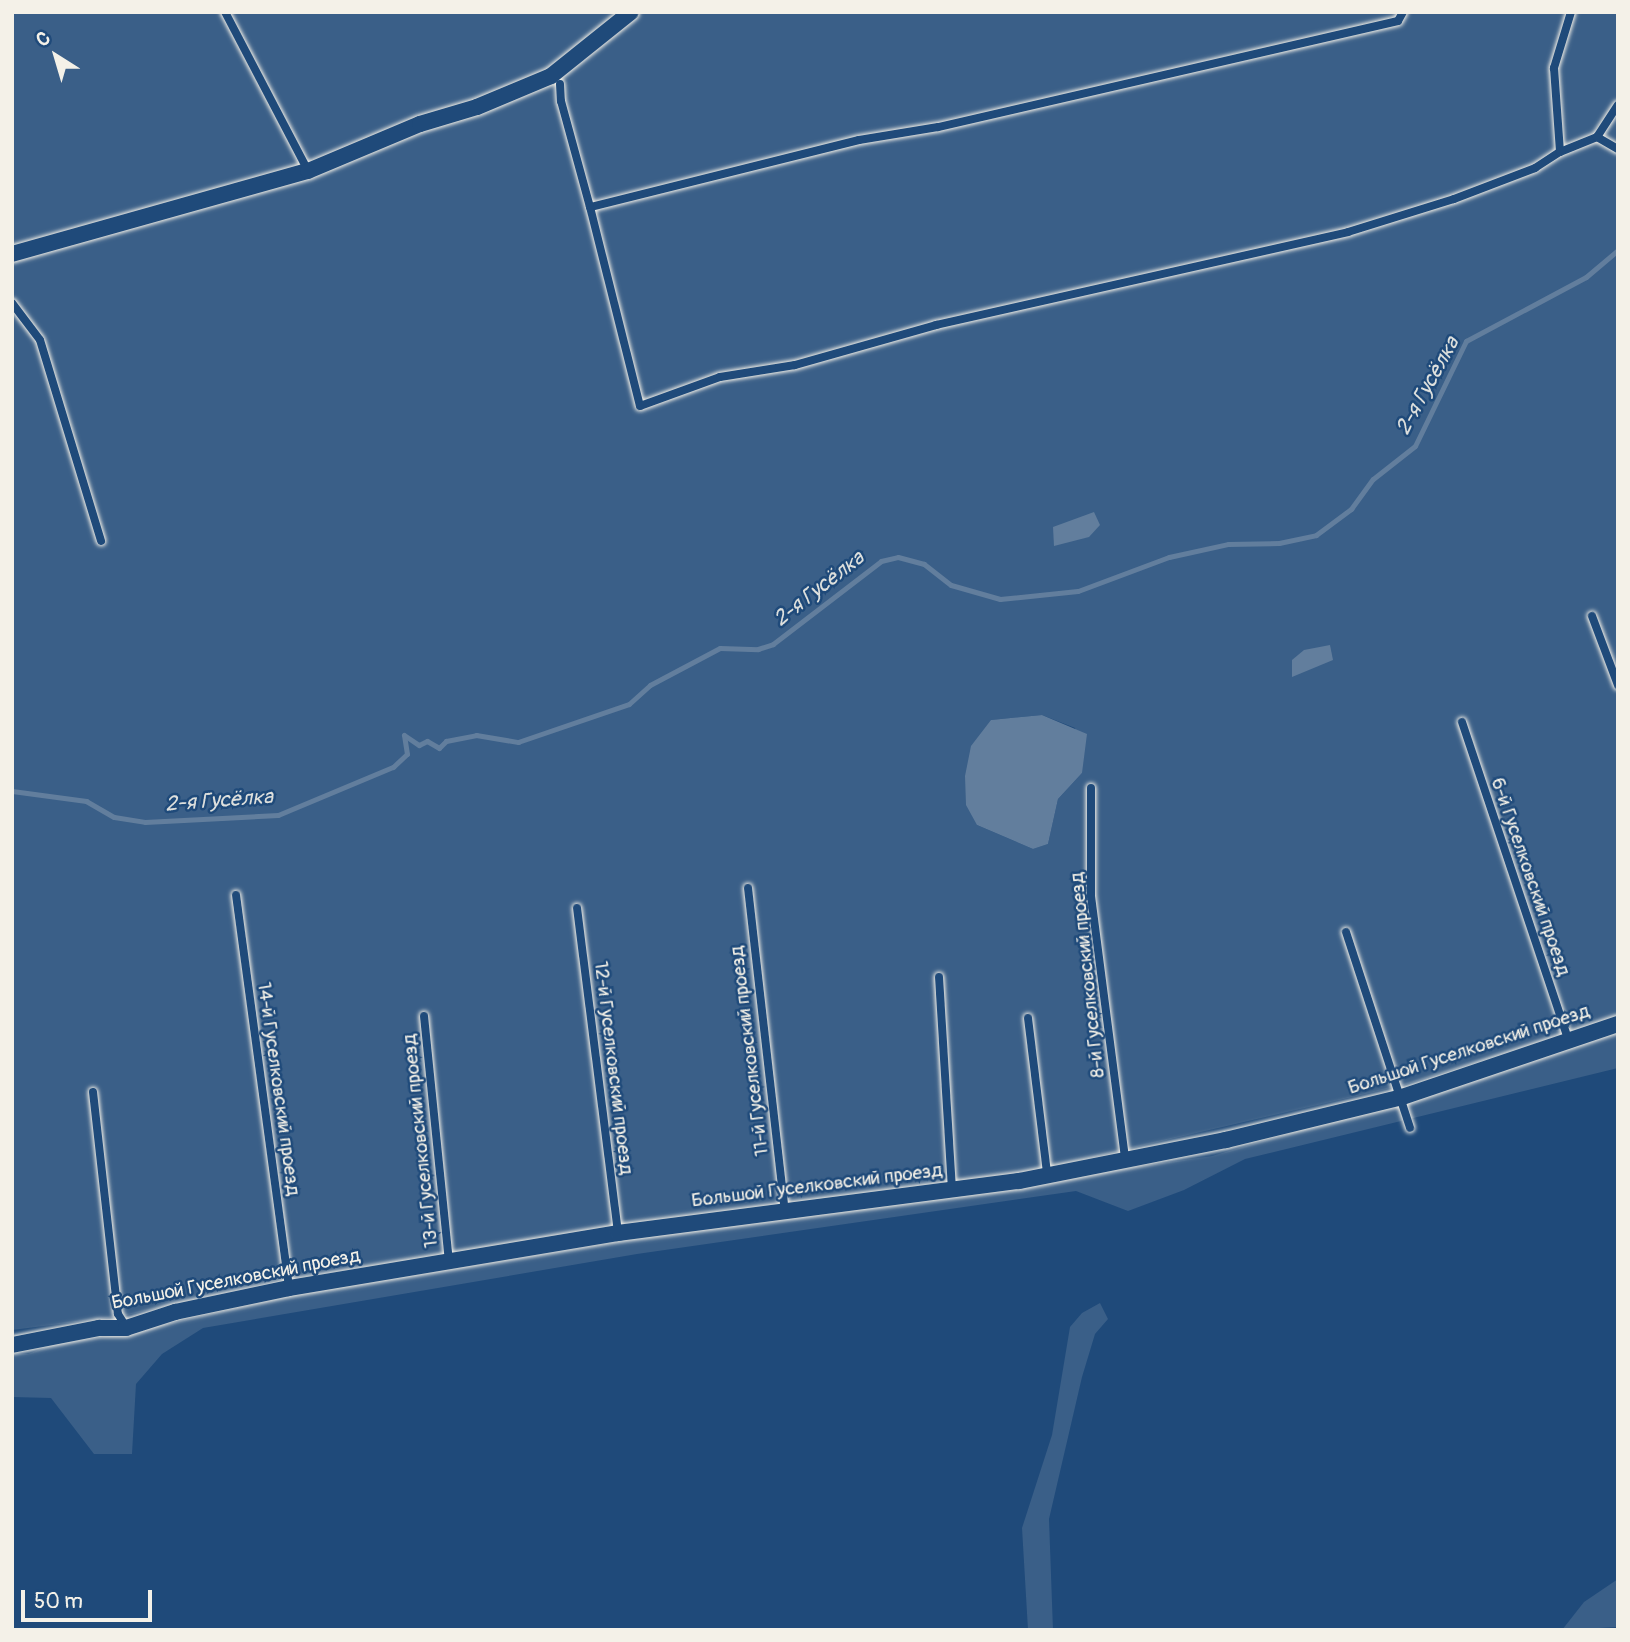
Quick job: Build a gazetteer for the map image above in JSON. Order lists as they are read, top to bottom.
{
  "streets": {
    "street": ["Большой Гуселковский проезд"],
    "lane": [
      "6-й Гуселковский проезд",
      "8-й Гуселковский проезд",
      "11-й Гуселковский проезд",
      "12-й Гуселковский проезд",
      "14-й Гуселковский проезд",
      "13-й Гуселковский проезд"
    ]
  },
  "crossings": [
    ["6-й Гуселковский проезд", "Большой Гуселковский проезд"],
    ["8-й Гуселковский проезд", "Большой Гуселковский проезд"],
    ["Большой Гуселковский проезд", "11-й Гуселковский проезд"],
    ["Большой Гуселковский проезд", "12-й Гуселковский проезд"],
    ["Большой Гуселковский проезд", "14-й Гуселковский проезд"],
    ["Большой Гуселковский проезд", "13-й Гуселковский проезд"]
  ],
  "water": ["2-я Гусёлка"],
  "scale_bar": "50 m",
  "north": "top left"
}
